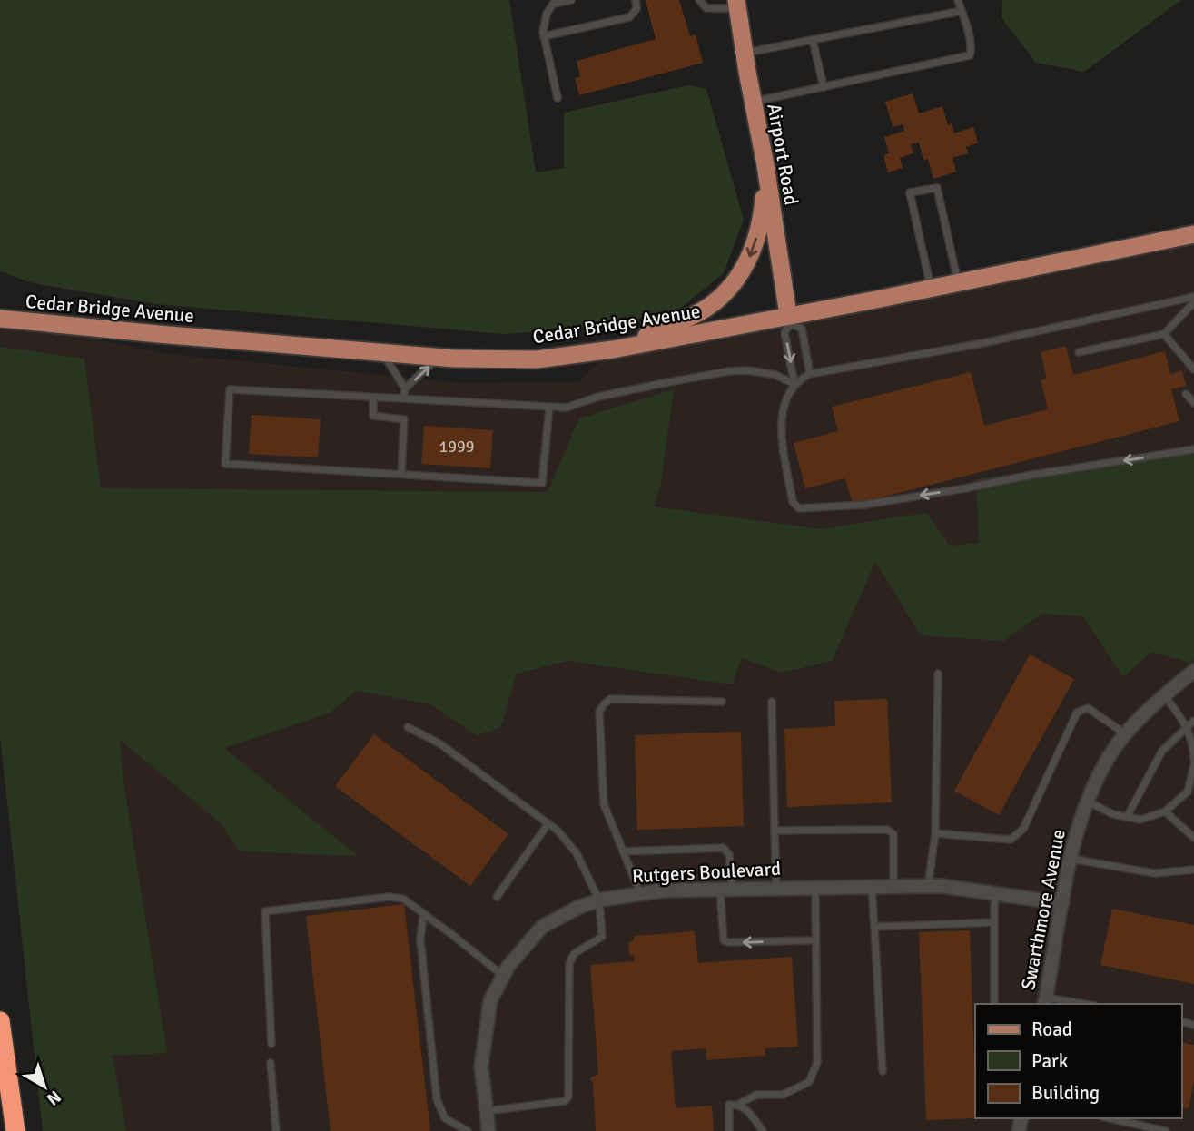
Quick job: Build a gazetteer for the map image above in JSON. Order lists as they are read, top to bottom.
{
  "streets": {
    "main road": ["Airport Road", "Cedar Bridge Avenue"],
    "street": ["Rutgers Boulevard", "Swarthmore Avenue"]
  },
  "crossings": [
    ["Airport Road", "Cedar Bridge Avenue"],
    ["Rutgers Boulevard", "Swarthmore Avenue"]
  ],
  "house_numbers": ["1999"],
  "legend": ["Road", "Park", "Building"],
  "north": "bottom right"
}
